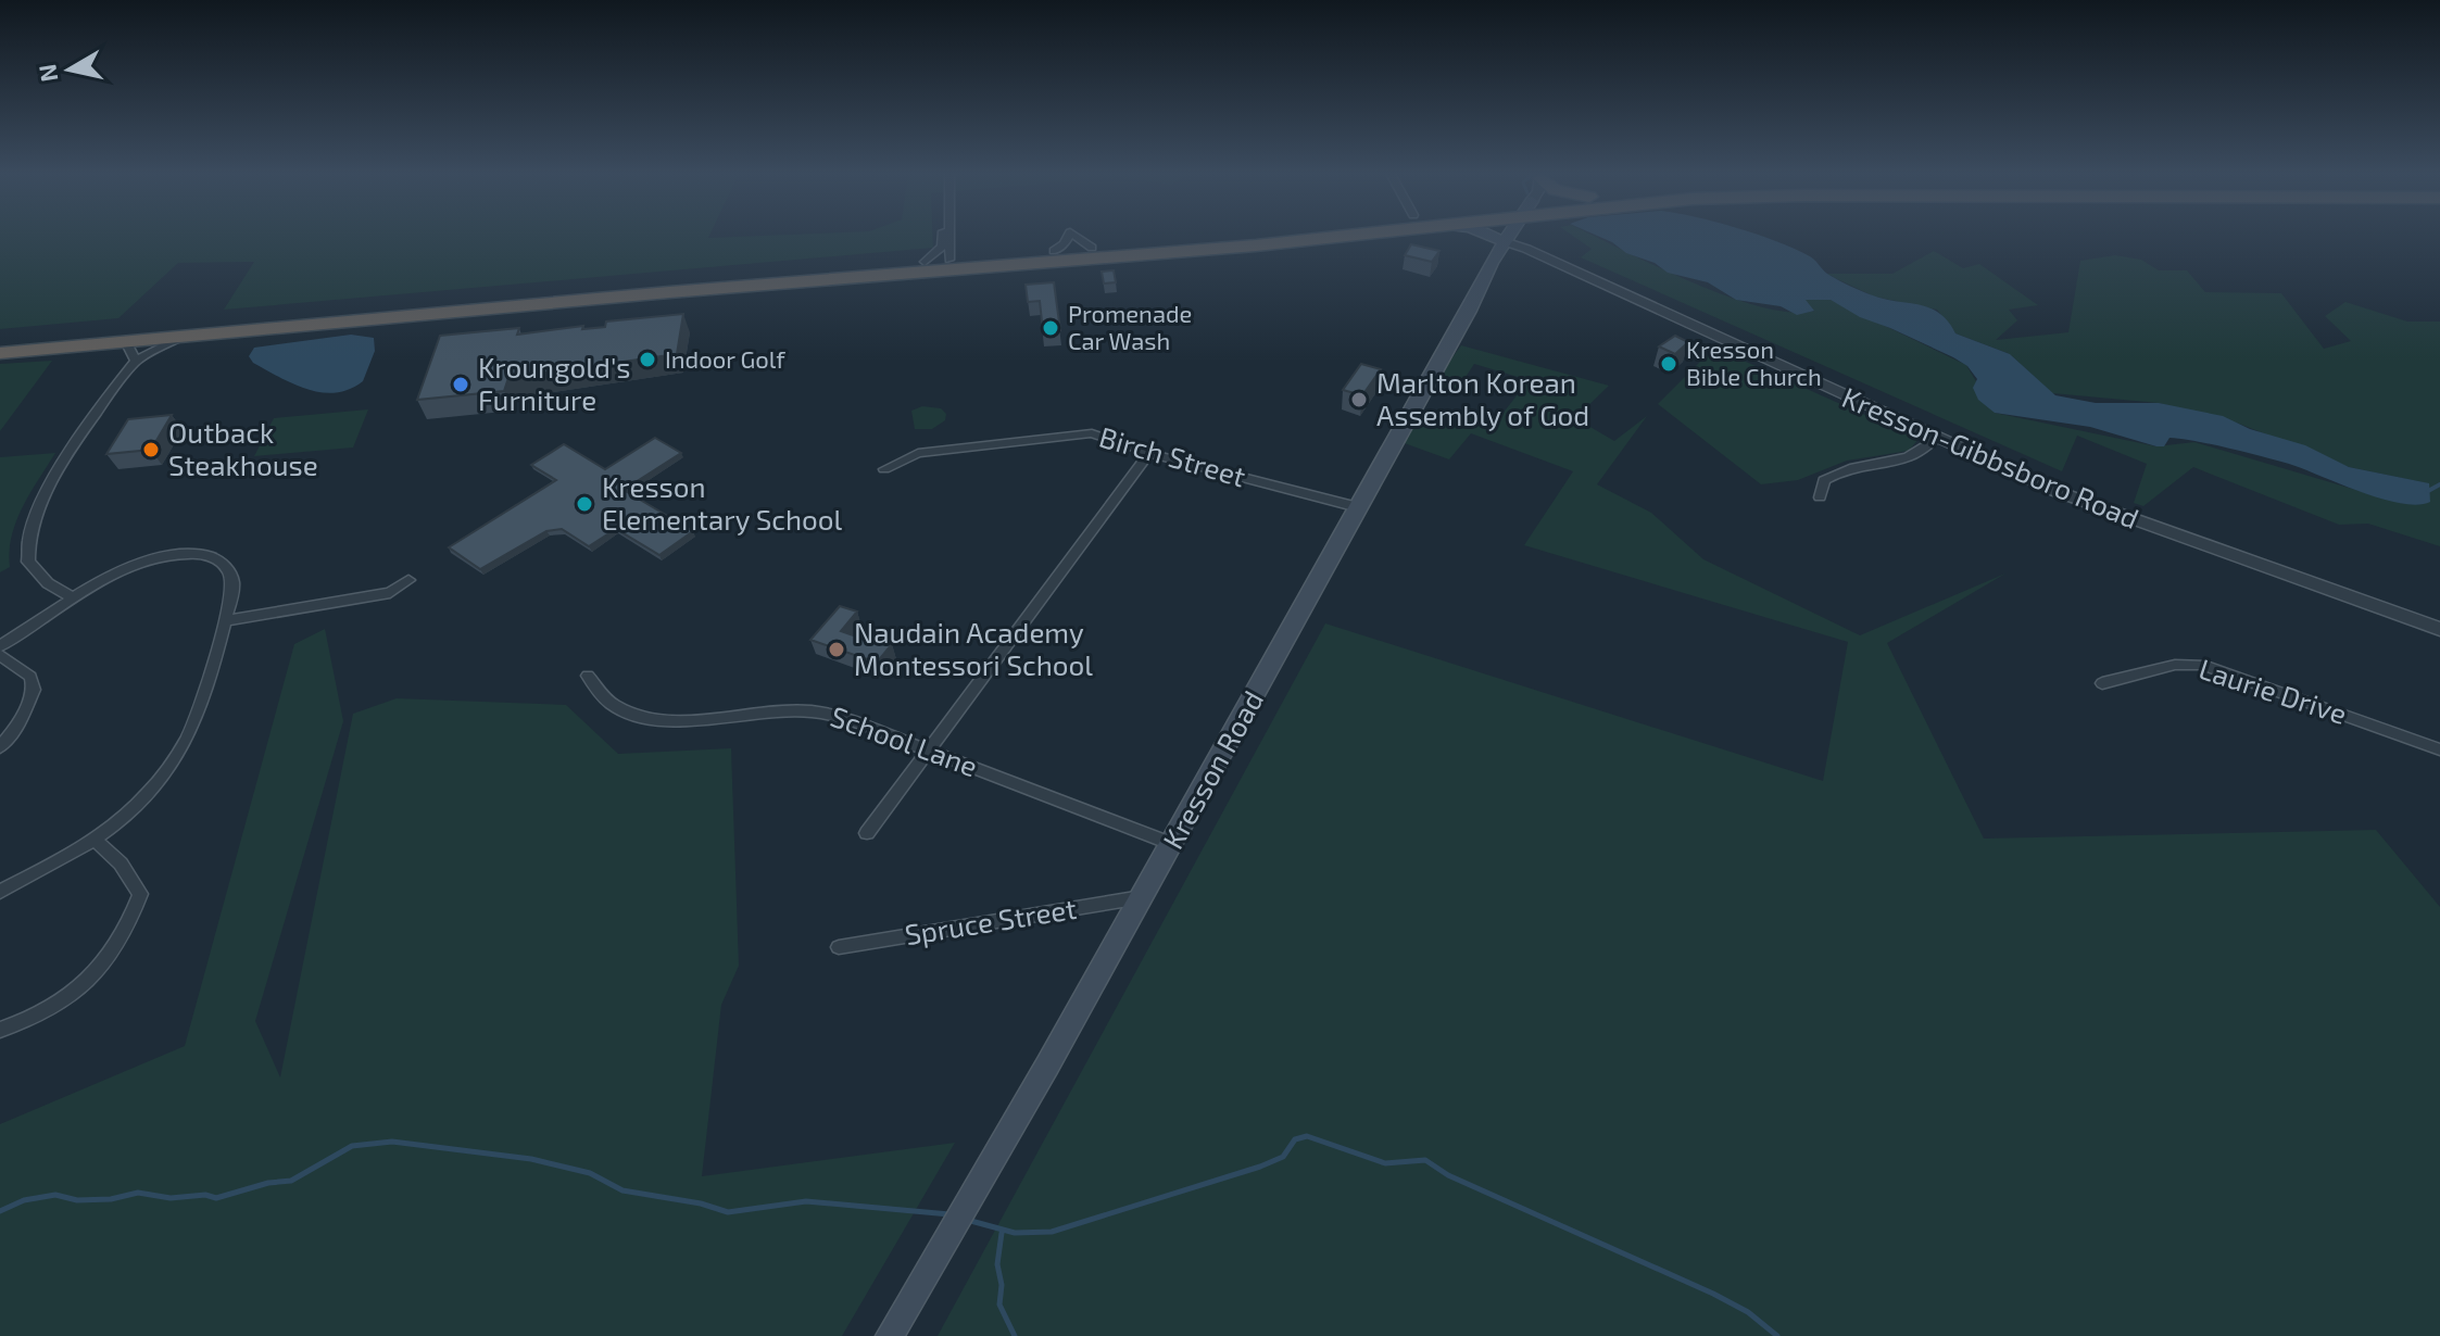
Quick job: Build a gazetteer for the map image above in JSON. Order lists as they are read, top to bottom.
{
  "streets": {
    "main road": ["Kresson Road"],
    "street": [
      "Birch Street",
      "Kresson-Gibbsboro Road",
      "Laurie Drive",
      "School Lane",
      "Spruce Street"
    ]
  },
  "crossings": [
    ["Birch Street", "Kresson Road"],
    ["Kresson-Gibbsboro Road", "Kresson Road"],
    ["School Lane", "Kresson Road"],
    ["Kresson Road", "Spruce Street"]
  ],
  "places": [
    "Promenade Car Wash",
    "Indoor Golf",
    "Kresson Bible Church",
    "Kroungold's Furniture",
    "Marlton Korean Assembly of God",
    "Outback Steakhouse",
    "Kresson Elementary School",
    "Naudain Academy Montessori School"
  ],
  "north": "left"
}
